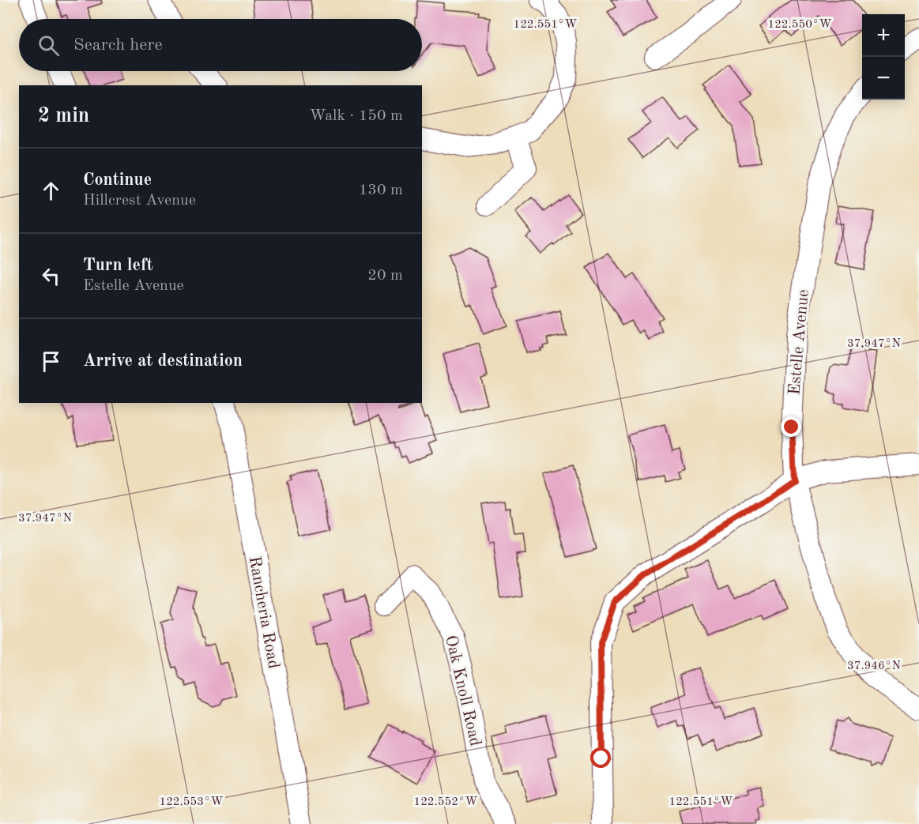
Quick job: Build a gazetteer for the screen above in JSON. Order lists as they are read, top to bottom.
{
  "streets": {
    "street": ["Estelle Avenue", "Rancheria Road", "Oak Knoll Road"]
  },
  "page": {
    "map_buttons": ["+", "−"],
    "search": "Search here",
    "heading": ["2 min", "Walk · 150 m"],
    "list": [
      ["Continue", "Hillcrest Avenue", "130 m"],
      ["Turn left", "Estelle Avenue", "20 m"],
      "Arrive at destination"
    ]
  },
  "coordinates": [
    "122.551°W",
    "122.550°W",
    "37.947°N",
    "37.946°N",
    "122.553°W",
    "122.552°W"
  ]
}
